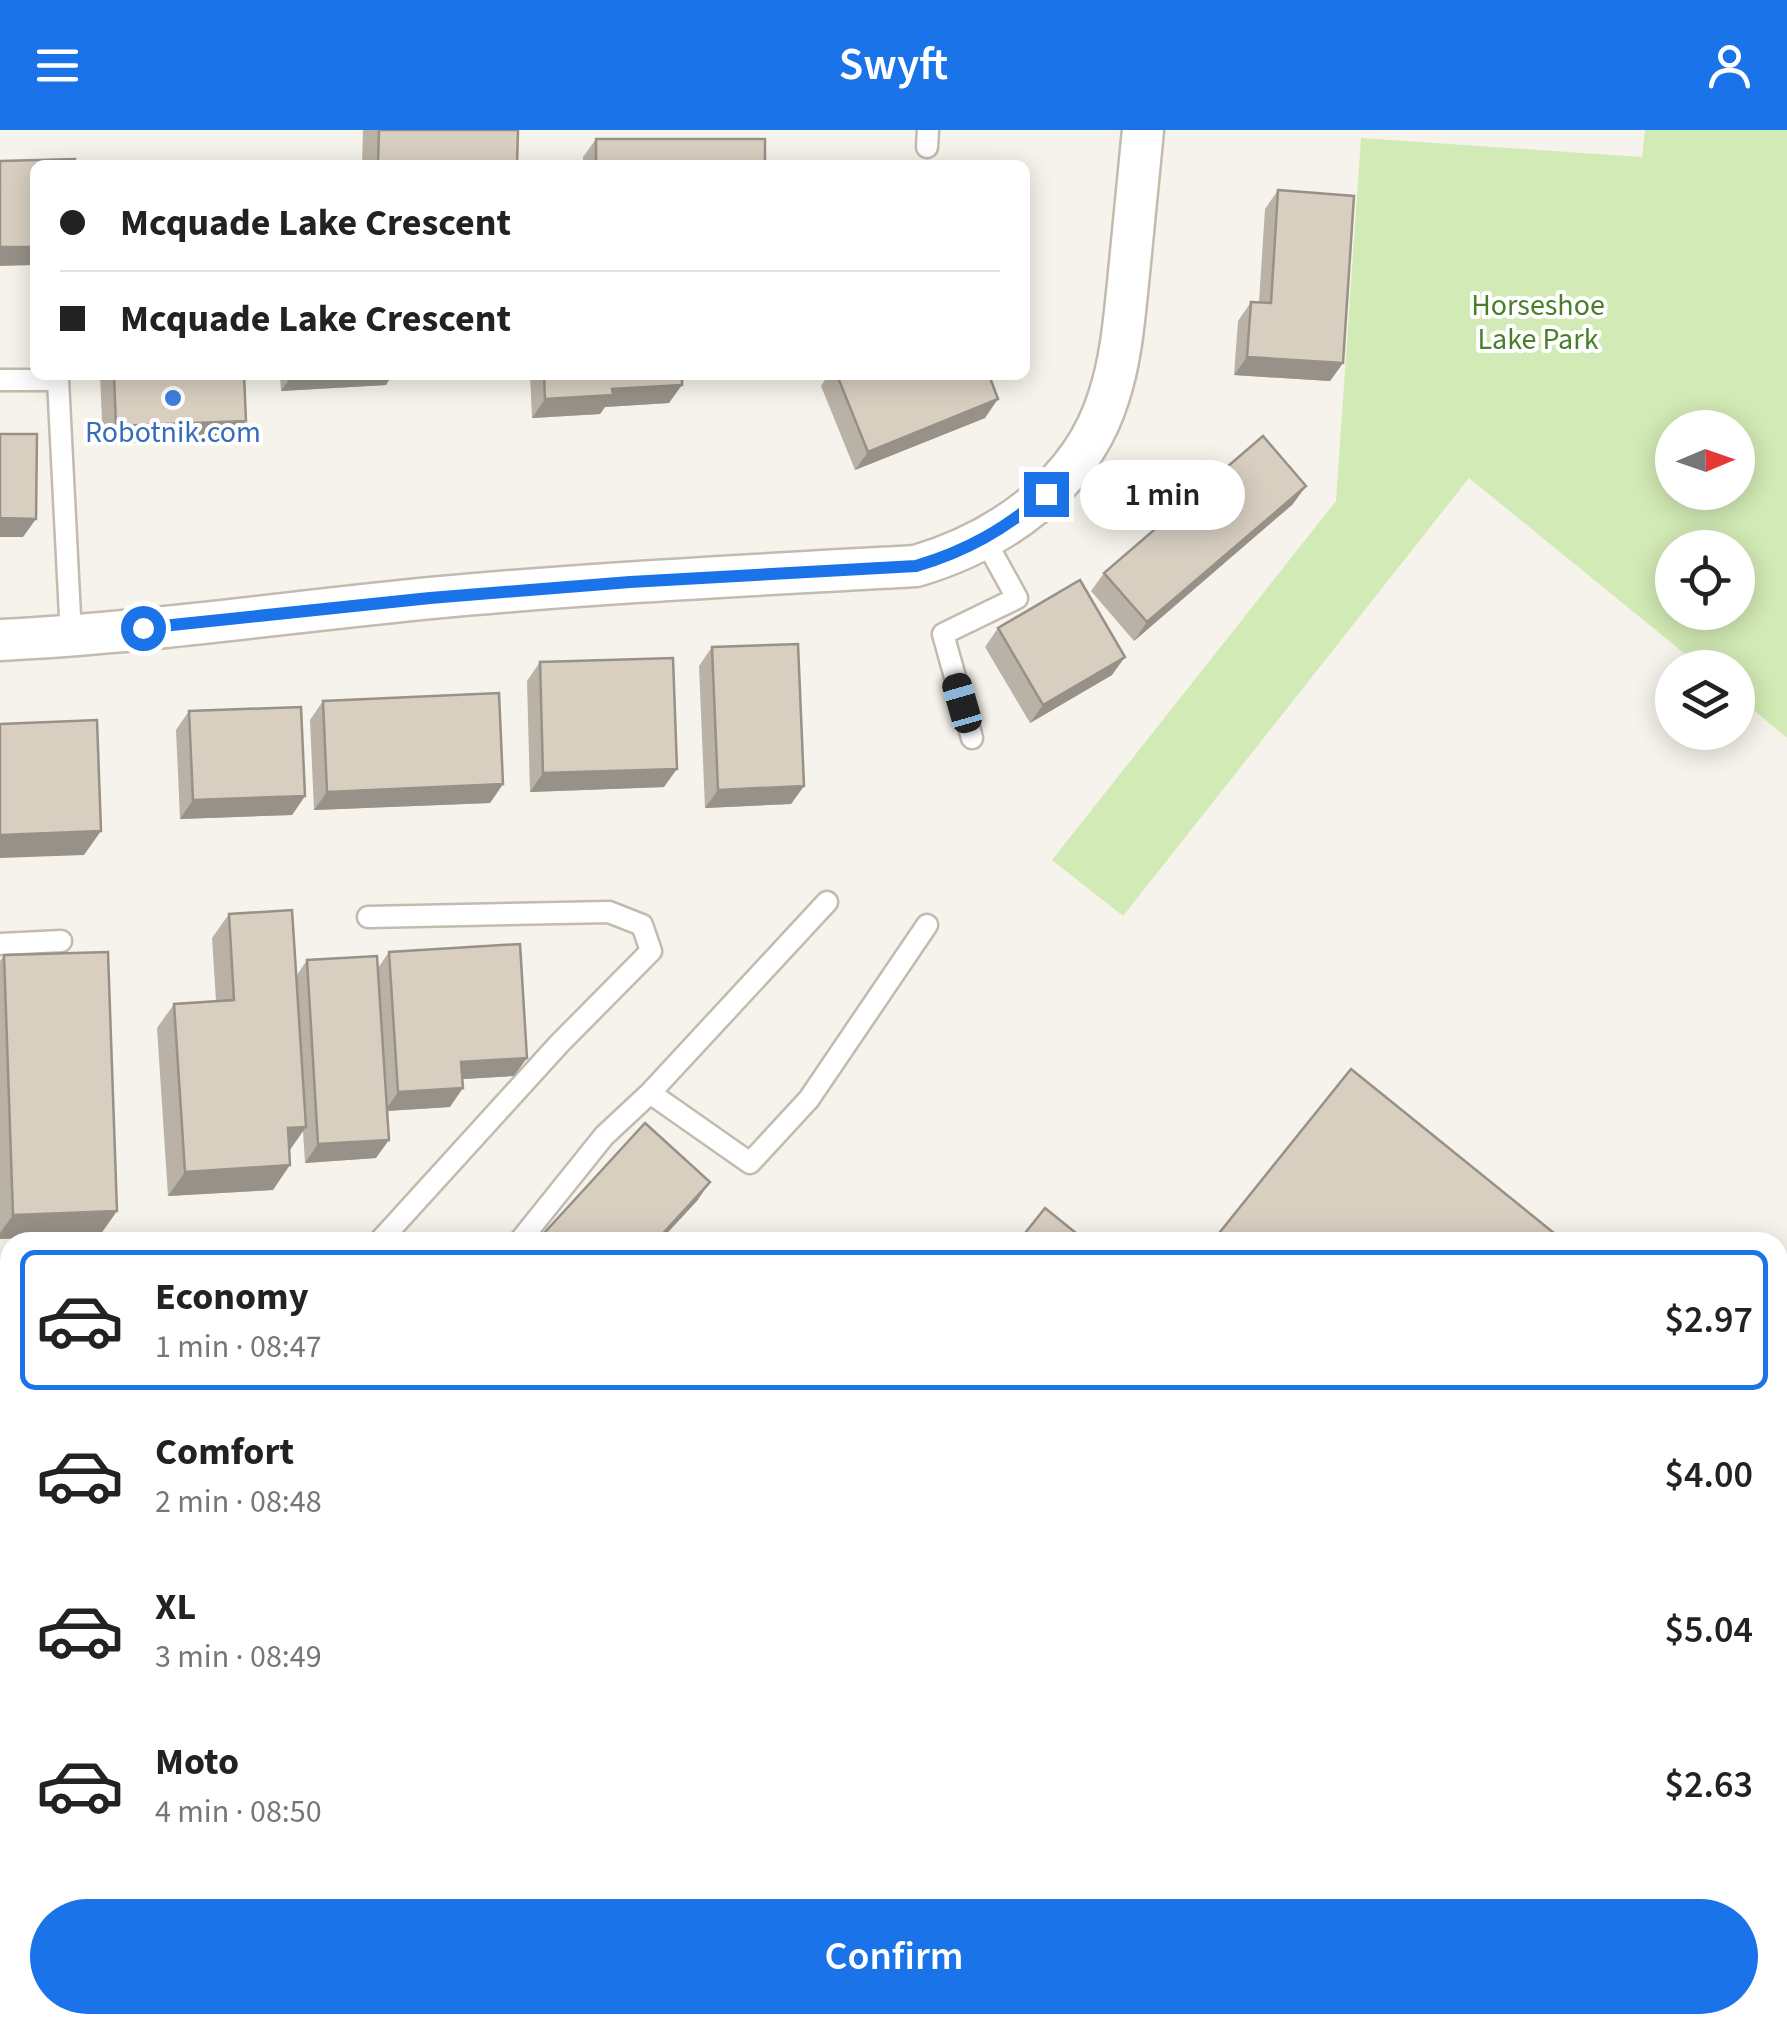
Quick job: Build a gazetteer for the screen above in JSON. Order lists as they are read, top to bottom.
{
  "parks": ["Horseshoe Lake Park"],
  "places": ["Robotnik.com"],
  "north": "right",
  "page": {
    "header": "Swyft",
    "banner": ["Mcquade Lake Crescent", "Mcquade Lake Crescent"],
    "bubble": "1 min",
    "list": [
      {
        "name": "Economy",
        "note": "1 min · 08:47",
        "value": "$2.97"
      },
      {
        "name": "Comfort",
        "note": "2 min · 08:48",
        "value": "$4.00"
      },
      {
        "name": "XL",
        "note": "3 min · 08:49",
        "value": "$5.04"
      },
      {
        "name": "Moto",
        "note": "4 min · 08:50",
        "value": "$2.63"
      }
    ],
    "buttons": "Confirm"
  }
}
